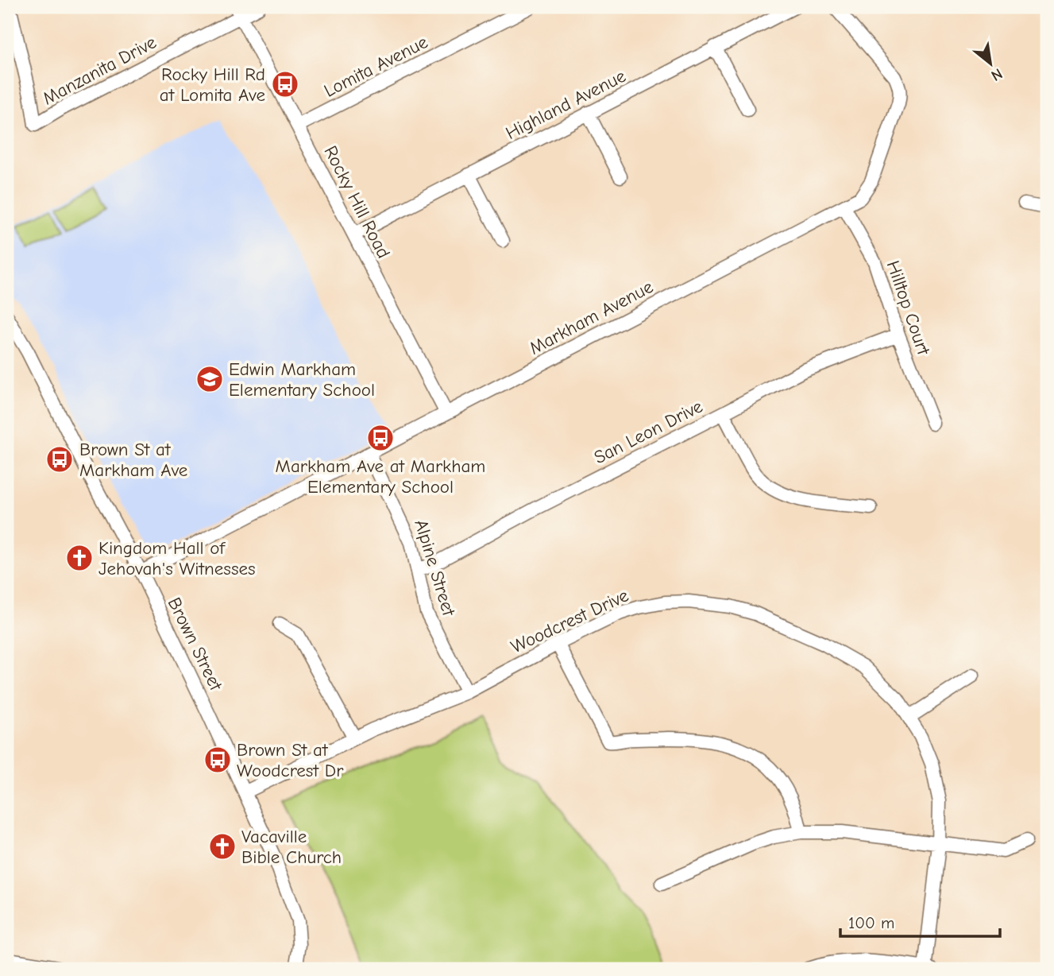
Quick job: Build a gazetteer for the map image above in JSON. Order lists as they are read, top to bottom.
{
  "streets": {
    "street": [
      "Lomita Avenue",
      "Manzanita Drive",
      "Highland Avenue",
      "Rocky Hill Road",
      "Hilltop Court",
      "Markham Avenue",
      "San Leon Drive",
      "Alpine Street",
      "Woodcrest Drive",
      "Brown Street"
    ]
  },
  "crossings": [
    ["Lomita Avenue", "Rocky Hill Road"],
    ["Manzanita Drive", "Rocky Hill Road"],
    ["Highland Avenue", "Rocky Hill Road"],
    ["Rocky Hill Road", "Markham Avenue"],
    ["Hilltop Court", "Markham Avenue"],
    ["Hilltop Court", "San Leon Drive"],
    ["Markham Avenue", "Alpine Street"],
    ["Markham Avenue", "Brown Street"],
    ["San Leon Drive", "Alpine Street"],
    ["Alpine Street", "Woodcrest Drive"],
    ["Woodcrest Drive", "Brown Street"]
  ],
  "places": {
    "bus stop": [
      "Rocky Hill Rd at Lomita Ave",
      "Markham Ave at Markham Elementary School",
      "Brown St at Markham Ave",
      "Brown St at Woodcrest Dr"
    ],
    "school or university": ["Edwin Markham Elementary School"],
    "church": ["Kingdom Hall of Jehovah's Witnesses", "Vacaville Bible Church"]
  },
  "scale_bar": "100 m",
  "north": "bottom right"
}
